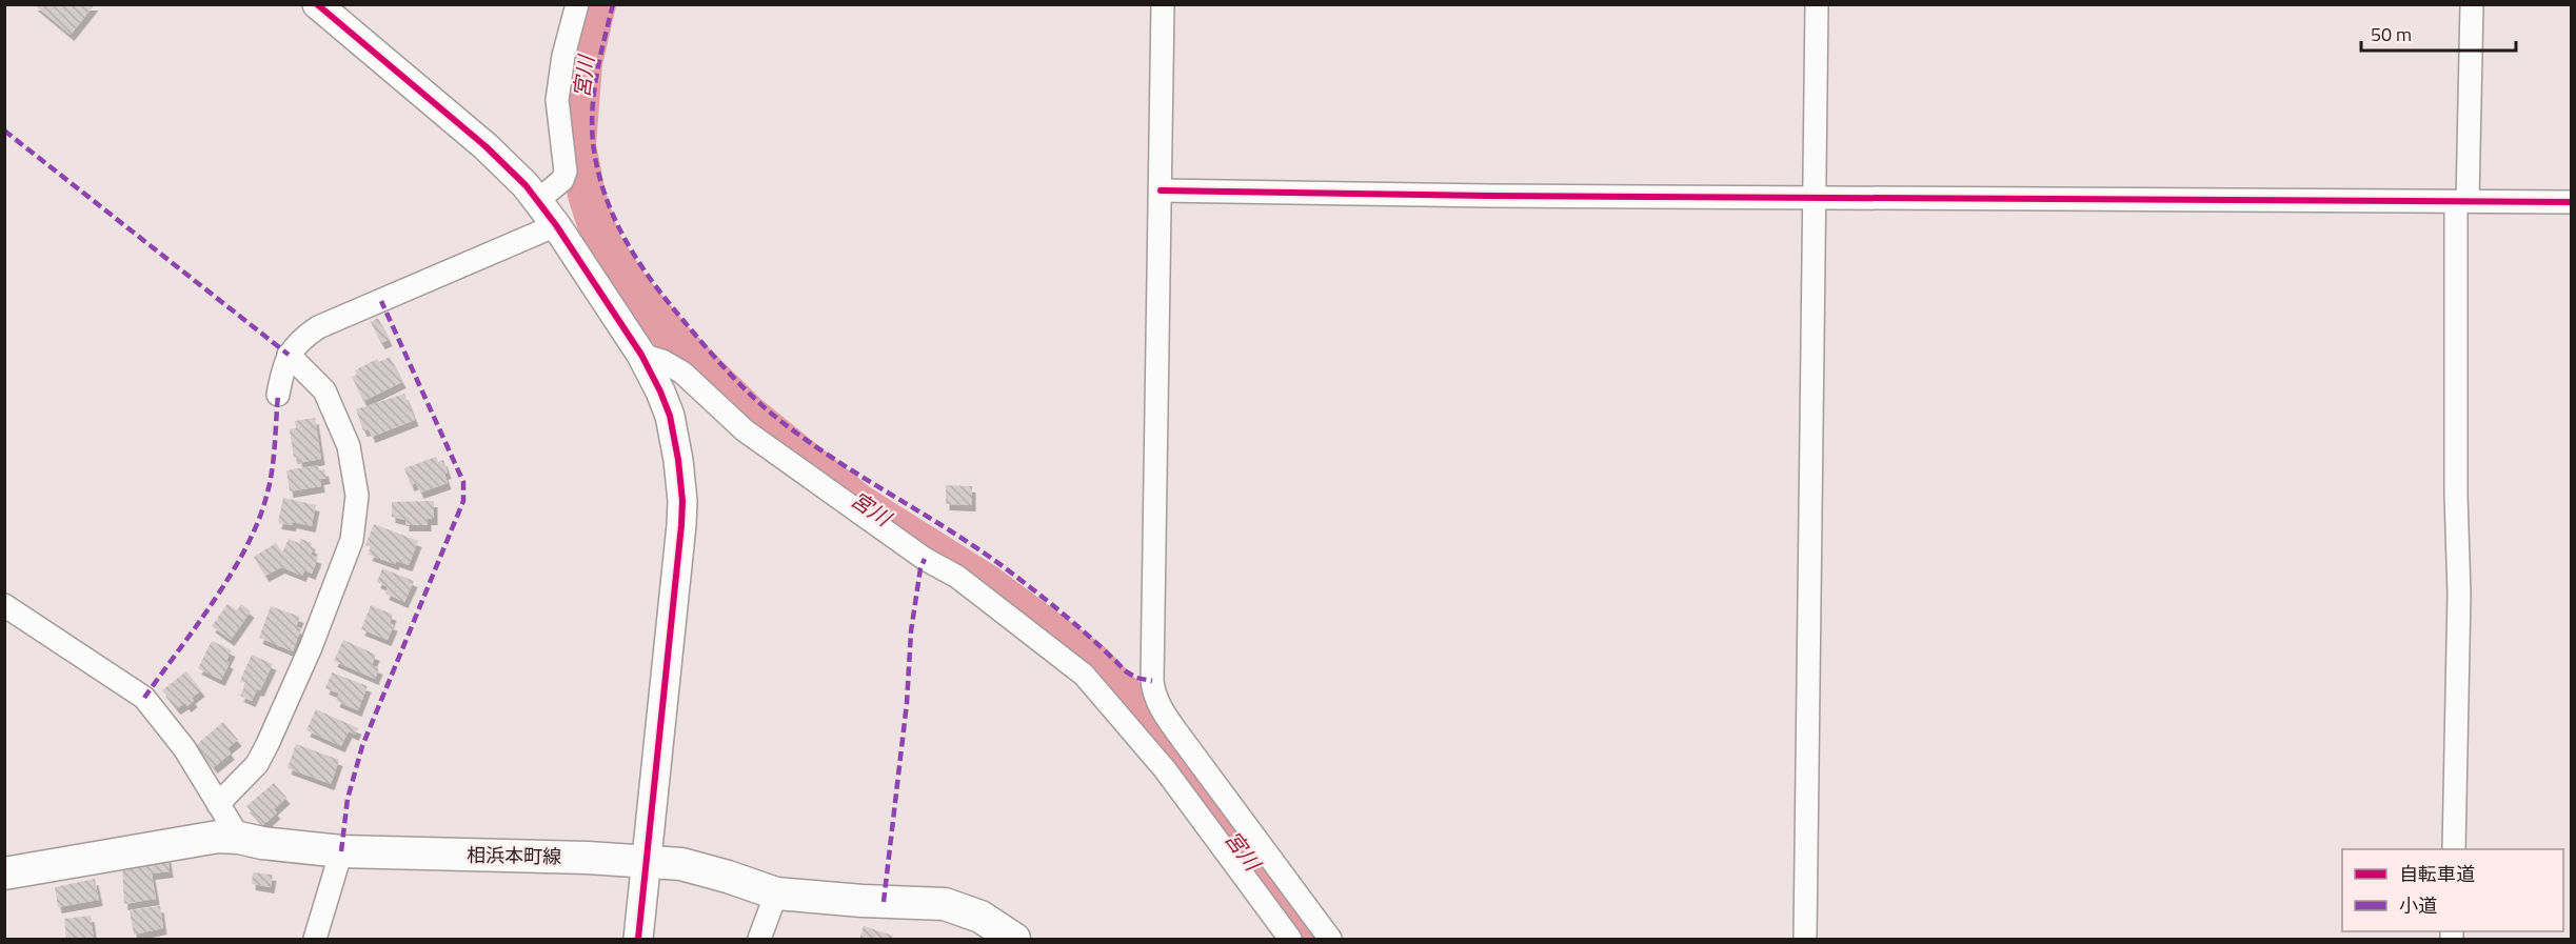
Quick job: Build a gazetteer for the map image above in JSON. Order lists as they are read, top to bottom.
{
  "streets": {
    "main road": ["相浜本町線"]
  },
  "water": ["宮川"],
  "legend": ["自転車道", "小道"],
  "scale_bar": "50 m"
}
